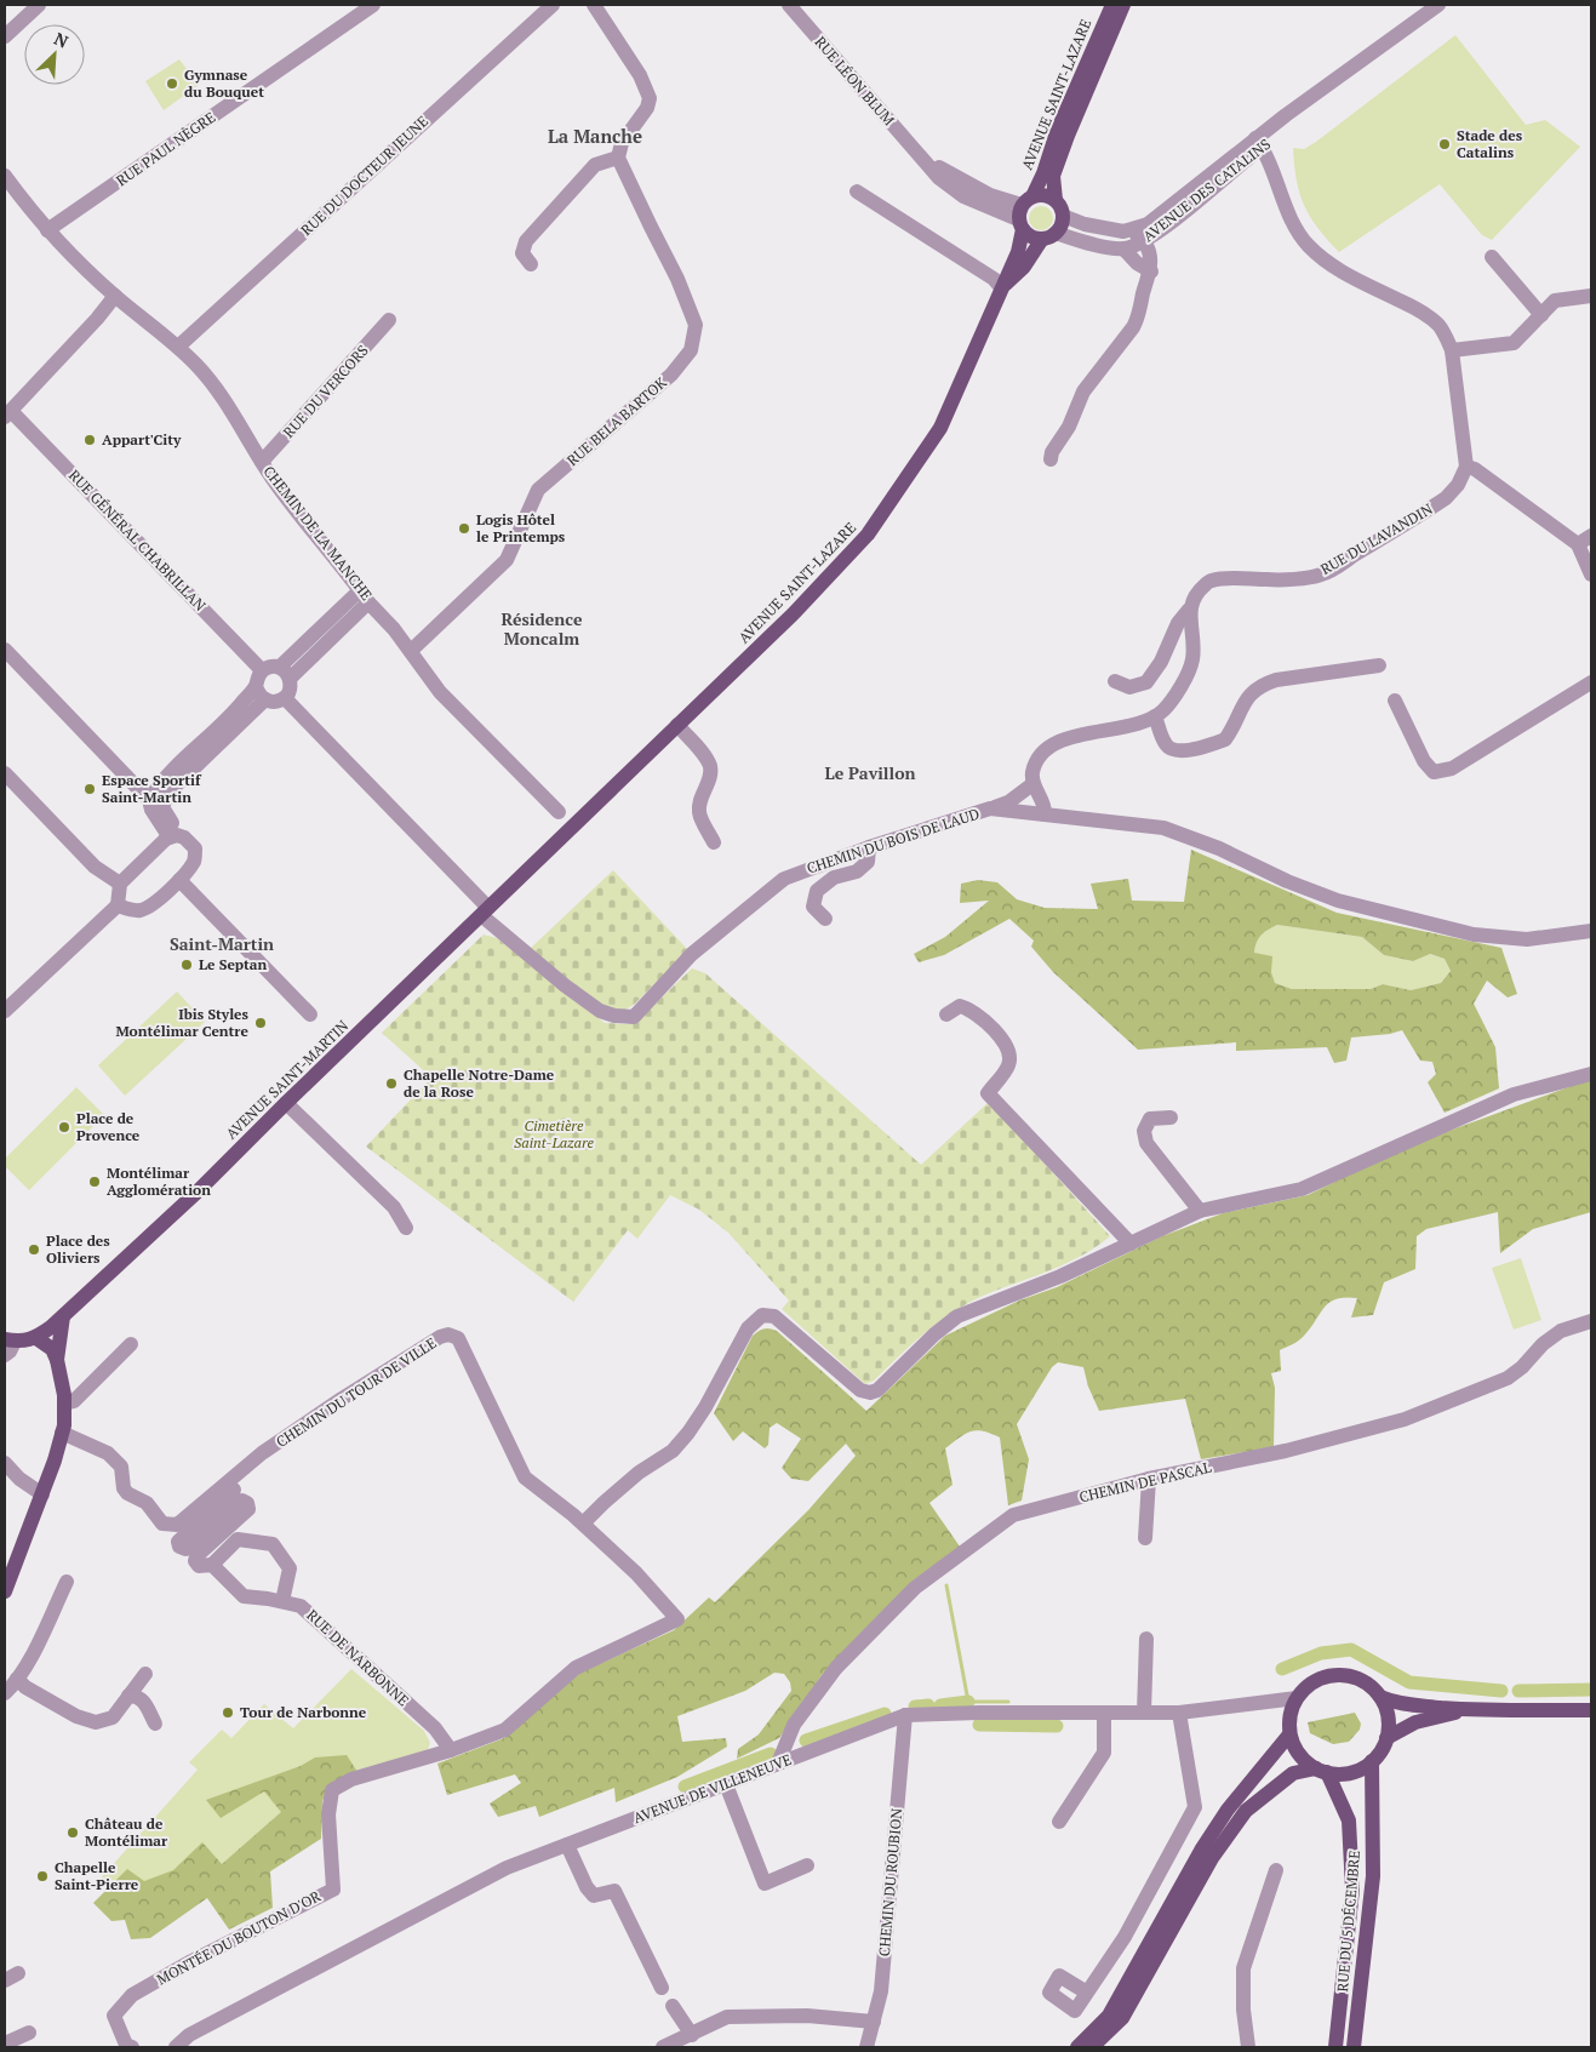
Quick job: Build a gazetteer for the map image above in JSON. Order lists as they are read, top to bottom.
{
  "streets": {
    "main road": ["AVENUE SAINT-LAZARE", "AVENUE SAINT-MARTIN", "RUE DU 5 DÉCEMBRE"],
    "street": [
      "RUE LÉON BLUM",
      "RUE PAUL NÈGRE",
      "RUE DU DOCTEUR JEUNE",
      "AVENUE DES CATALINS",
      "RUE DU VERCORS",
      "RUE BELA BARTOK",
      "CHEMIN DE LA MANCHE",
      "RUE DU LAVANDIN",
      "RUE GÉNÉRAL CHABRILLAN",
      "CHEMIN DU BOIS DE LAUD",
      "CHEMIN DU TOUR DE VILLE",
      "CHEMIN DE PASCAL",
      "RUE DE NARBONNE",
      "AVENUE DE VILLENEUVE",
      "CHEMIN DU ROUBION",
      "MONTÉE DU BOUTON D'OR"
    ]
  },
  "crossings": [
    ["RUE LÉON BLUM", "AVENUE SAINT-LAZARE"],
    ["RUE LÉON BLUM", "AVENUE DES CATALINS"],
    ["AVENUE SAINT-LAZARE", "AVENUE DES CATALINS"],
    ["AVENUE SAINT-LAZARE", "AVENUE SAINT-MARTIN"],
    ["RUE PAUL NÈGRE", "CHEMIN DE LA MANCHE"],
    ["RUE DU DOCTEUR JEUNE", "CHEMIN DE LA MANCHE"],
    ["RUE DU VERCORS", "CHEMIN DE LA MANCHE"],
    ["RUE BELA BARTOK", "CHEMIN DE LA MANCHE"],
    ["CHEMIN DU BOIS DE LAUD", "AVENUE SAINT-MARTIN"],
    ["CHEMIN DU TOUR DE VILLE", "RUE DE NARBONNE"],
    ["CHEMIN DU TOUR DE VILLE", "MONTÉE DU BOUTON D'OR"],
    ["CHEMIN DE PASCAL", "AVENUE DE VILLENEUVE"],
    ["RUE DE NARBONNE", "MONTÉE DU BOUTON D'OR"],
    ["AVENUE DE VILLENEUVE", "CHEMIN DU ROUBION"],
    ["AVENUE DE VILLENEUVE", "RUE DU 5 DÉCEMBRE"]
  ],
  "districts": [
    "La Manche",
    "Résidence Moncalm",
    "Le Pavillon",
    "Saint-Martin"
  ],
  "parks": ["Cimetière Saint-Lazare"],
  "places": [
    "Gymnase du Bouquet",
    "Stade des Catalins",
    "Appart'City",
    "Logis Hôtel le Printemps",
    "Espace Sportif Saint-Martin",
    "Le Septan",
    "Ibis Styles Montélimar Centre",
    "Chapelle Notre-Dame de la Rose",
    "Place de Provence",
    "Montélimar Agglomération",
    "Place des Oliviers",
    "Tour de Narbonne",
    "Château de Montélimar",
    "Chapelle Saint-Pierre"
  ],
  "north": "top right"
}
